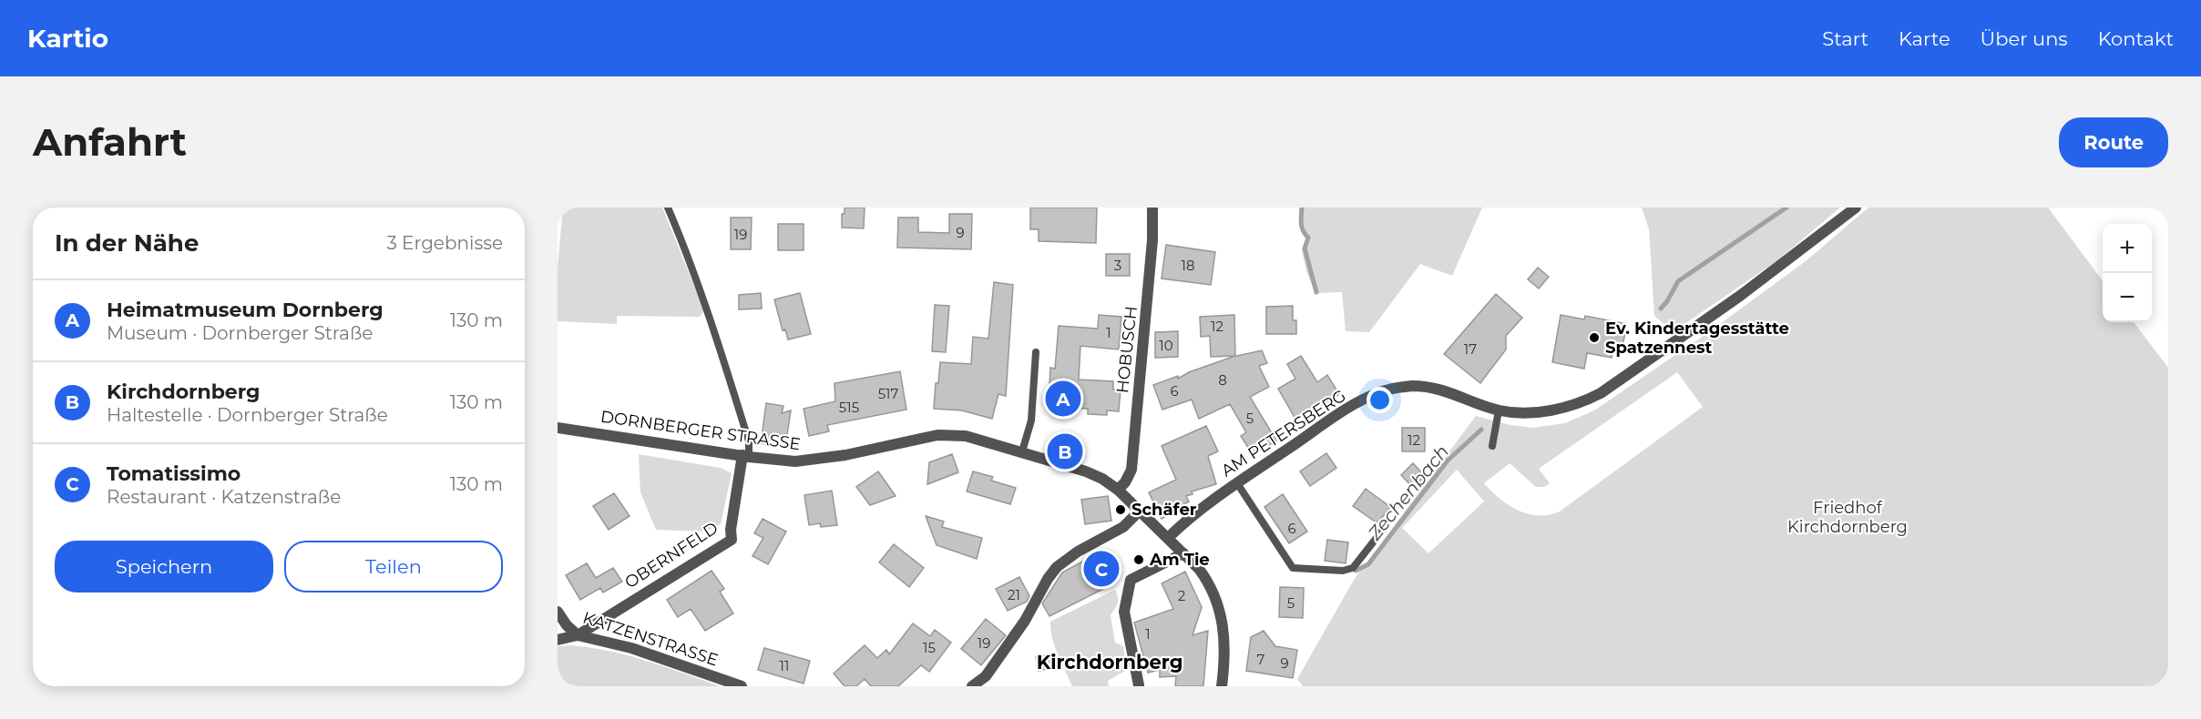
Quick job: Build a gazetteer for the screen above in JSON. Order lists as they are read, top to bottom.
{
  "streets": {
    "street": [
      "HOBUSCH",
      "DORNBERGER STRASSE",
      "AM PETERSBERG",
      "OBERNFELD",
      "KATZENSTRASSE"
    ]
  },
  "crossings": [
    ["HOBUSCH", "DORNBERGER STRASSE"],
    ["DORNBERGER STRASSE", "AM PETERSBERG"],
    ["DORNBERGER STRASSE", "OBERNFELD"],
    ["OBERNFELD", "KATZENSTRASSE"]
  ],
  "districts": ["Kirchdornberg"],
  "water": ["Zechenbach"],
  "parks": ["Friedhof Kirchdornberg"],
  "places": ["Ev. Kindertagesstätte Spatzennest", "Schäfer", "Am Tie"],
  "house_numbers": [
    "9",
    "19",
    "3",
    "18",
    "12",
    "1",
    "10",
    "17",
    "8",
    "6",
    "517",
    "515",
    "5",
    "12",
    "6",
    "21",
    "2",
    "5",
    "1",
    "19",
    "15",
    "7",
    "9",
    "11"
  ],
  "page": {
    "header": "Kartio",
    "nav": [
      "Start",
      "Karte",
      "Über uns",
      "Kontakt"
    ],
    "buttons": [
      "Route",
      ["Speichern", "Teilen"]
    ],
    "title": "Anfahrt",
    "heading": ["In der Nähe", "3 Ergebnisse"],
    "map_buttons": ["+", "−"],
    "list": [
      {
        "mark": "A",
        "name": "Heimatmuseum Dornberg",
        "note": "Museum · Dornberger Straße",
        "value": "130 m"
      },
      {
        "mark": "B",
        "name": "Kirchdornberg",
        "note": "Haltestelle · Dornberger Straße",
        "value": "130 m"
      },
      {
        "mark": "C",
        "name": "Tomatissimo",
        "note": "Restaurant · Katzenstraße",
        "value": "130 m"
      }
    ],
    "pins": ["A", "B", "C"]
  }
}
